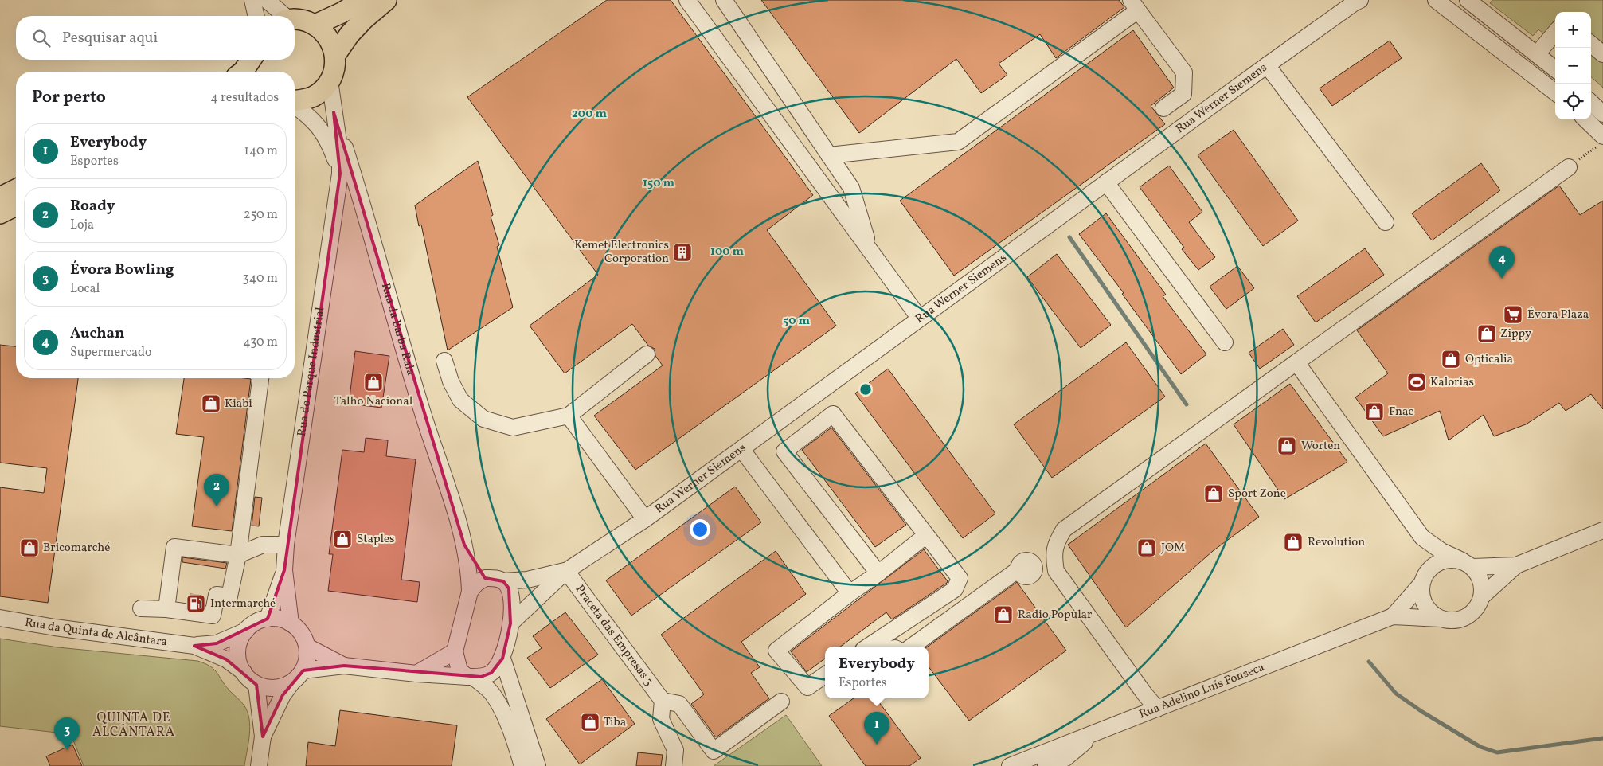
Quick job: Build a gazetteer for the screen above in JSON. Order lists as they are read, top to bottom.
{
  "streets": {
    "street": [
      "Rua Werner Siemens",
      "Rua da Barba Rala",
      "Rua do Parque Industrial",
      "Rua da Quinta de Alcântara",
      "Praceta das Empresas 3",
      "Rua Adelino Luís Fonseca"
    ]
  },
  "crossings": [
    ["Rua Werner Siemens", "Rua da Barba Rala"],
    ["Rua Werner Siemens", "Praceta das Empresas 3"],
    ["Rua da Barba Rala", "Rua do Parque Industrial"]
  ],
  "districts": ["QUINTA DE ALCÂNTARA"],
  "places": {
    "building": ["Kemet Electronics Corporation"],
    "supermarket": ["Évora Plaza"],
    "shop": [
      "Zippy",
      "Opticalia",
      "Talho Nacional",
      "Kiabi",
      "Fnac",
      "Worten",
      "Sport Zone",
      "Staples",
      "Revolution",
      "Bricomarché",
      "JOM",
      "Radio Popular",
      "Tiba"
    ],
    "sports": ["Kalorias"],
    "fuel station": ["Intermarché"]
  },
  "page": {
    "map_buttons": ["+", "−"],
    "search": "Pesquisar aqui",
    "heading": ["Por perto", "4 resultados"],
    "list": [
      {
        "mark": "1",
        "name": "Everybody",
        "note": "Esportes",
        "value": "140 m"
      },
      {
        "mark": "2",
        "name": "Roady",
        "note": "Loja",
        "value": "250 m"
      },
      {
        "mark": "3",
        "name": "Évora Bowling",
        "note": "Local",
        "value": "340 m"
      },
      {
        "mark": "4",
        "name": "Auchan",
        "note": "Supermercado",
        "value": "430 m"
      }
    ],
    "pins": [
      "4",
      "2",
      "1",
      "3"
    ],
    "popup": ["Everybody", "Esportes"]
  },
  "rings": [
    "200 m",
    "150 m",
    "100 m",
    "50 m"
  ]
}
